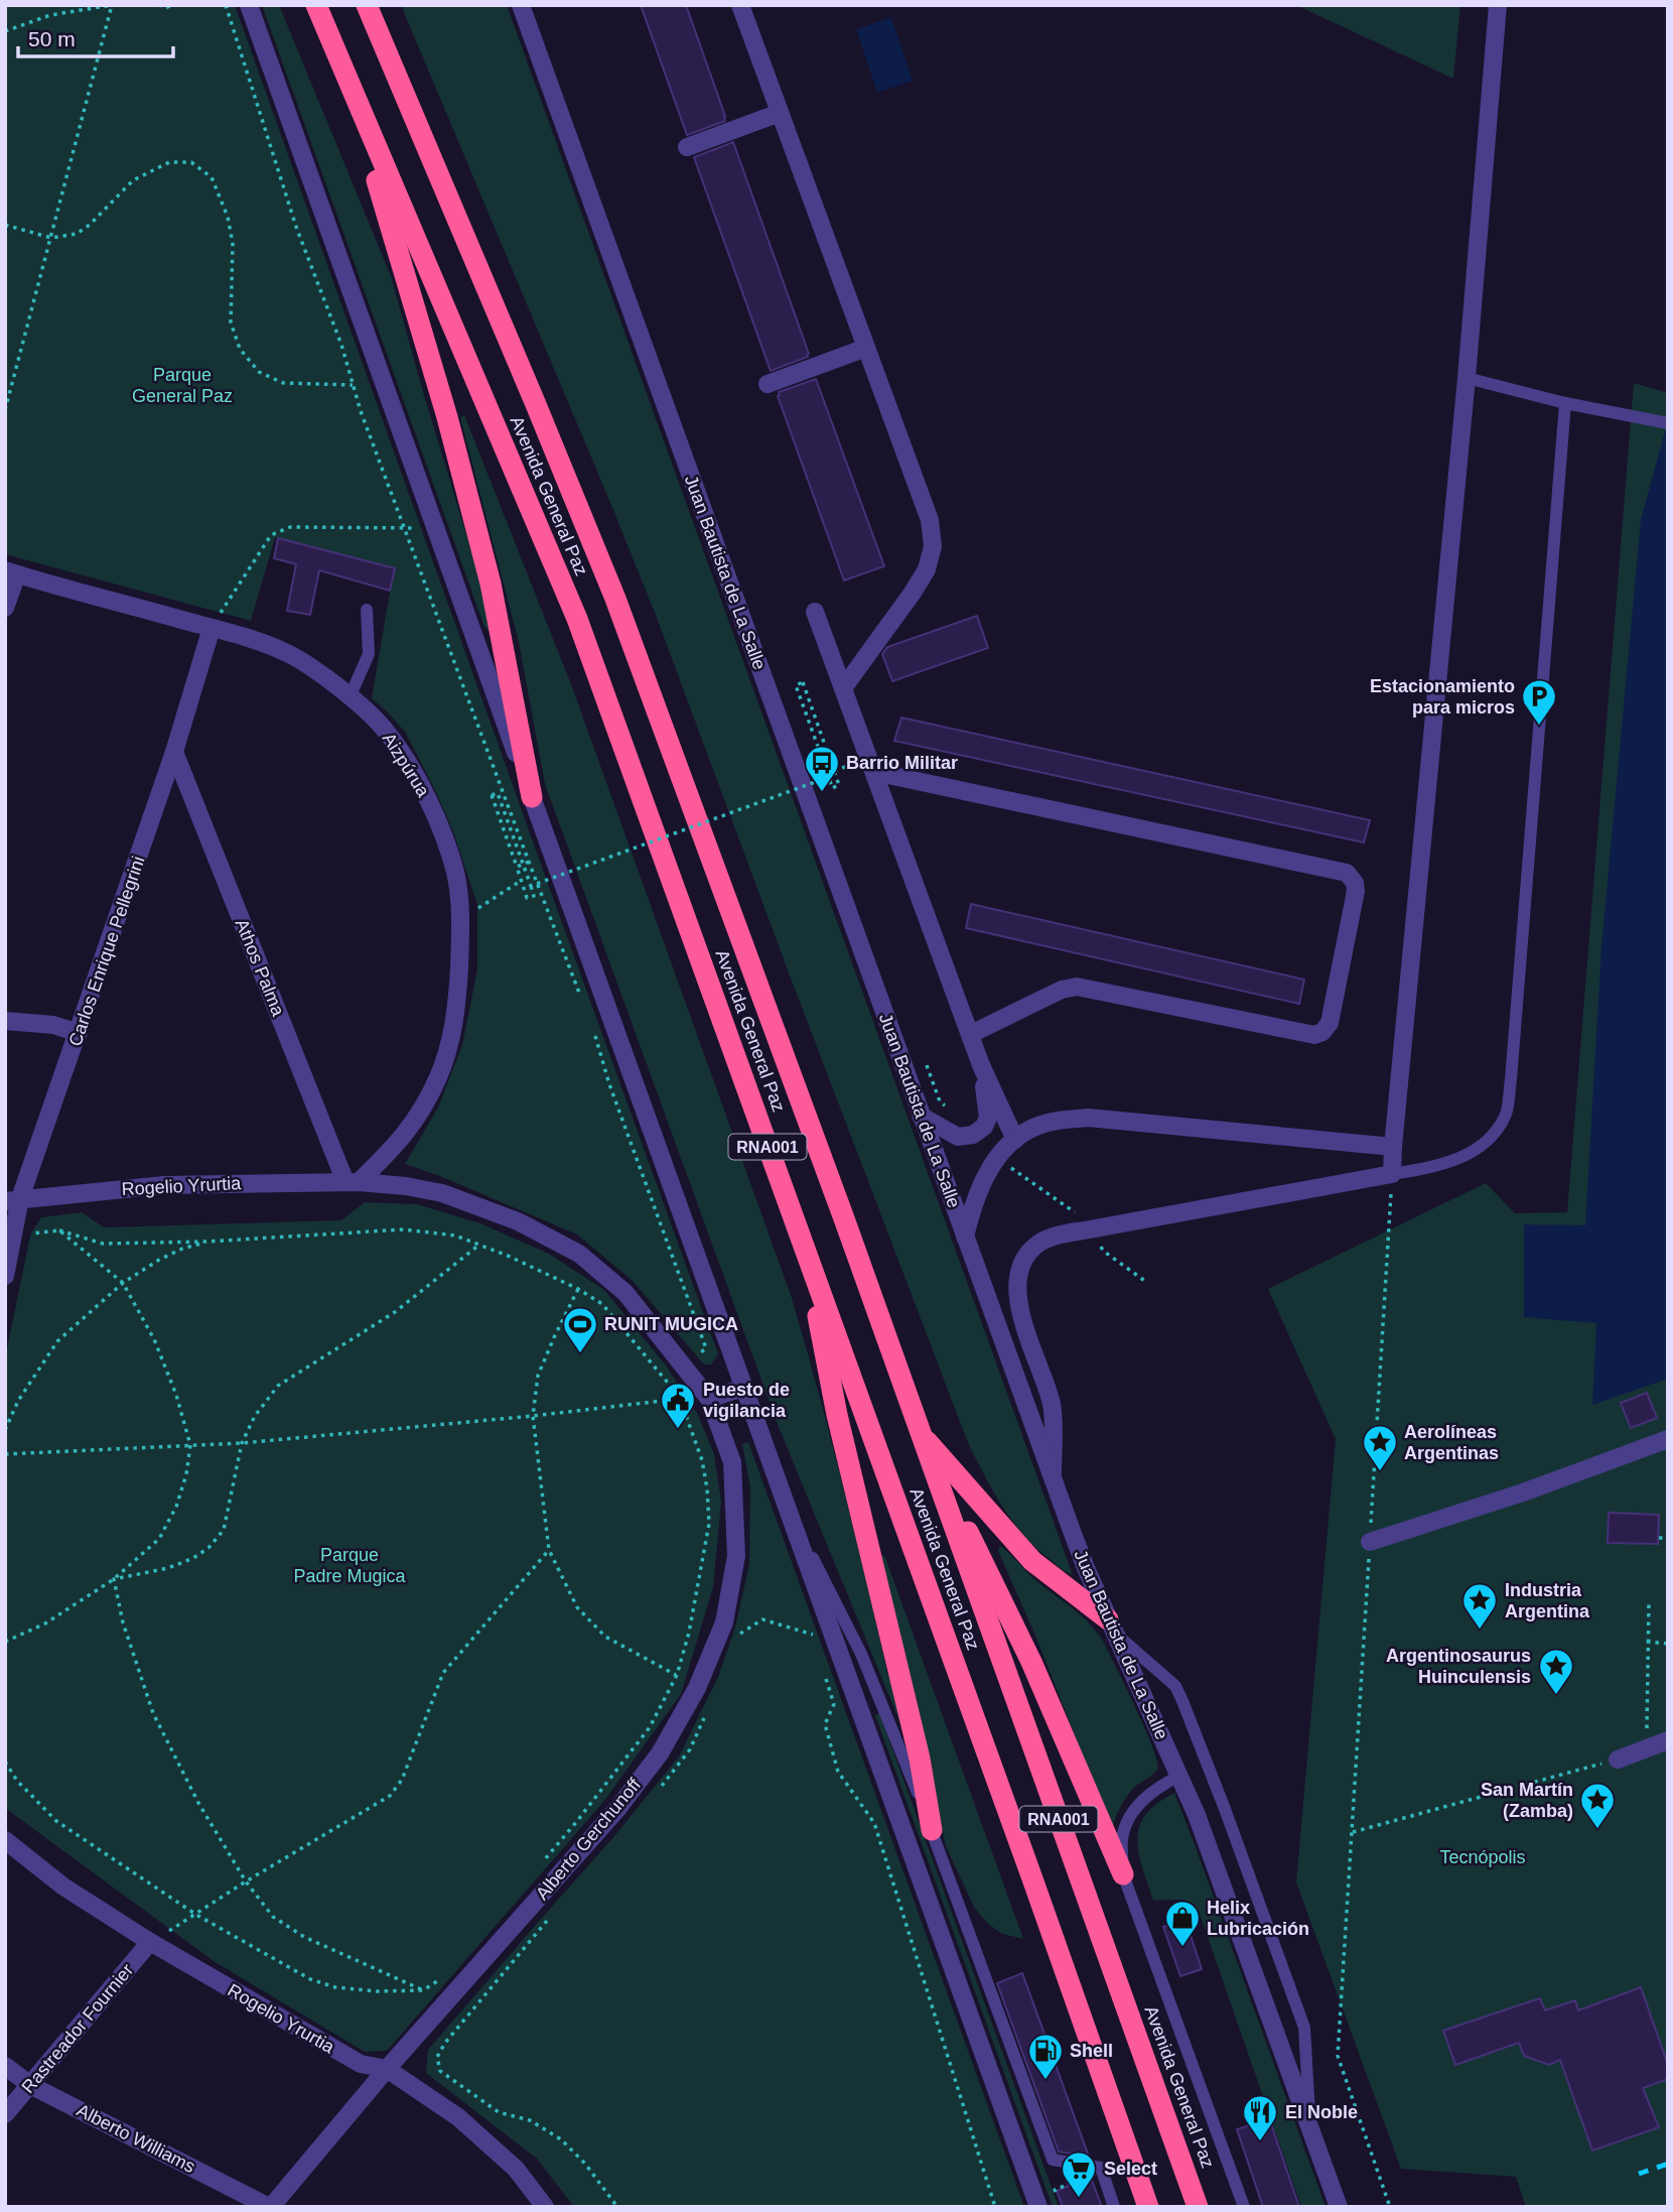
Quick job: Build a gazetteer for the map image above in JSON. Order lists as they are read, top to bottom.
{
  "streets": {
    "highway": ["Avenida General Paz", "RNA001"],
    "street": [
      "Juan Bautista de La Salle",
      "Aizpúrua",
      "Carlos Enrique Pellegrini",
      "Athos Palma",
      "Rogelio Yrurtia",
      "Alberto Gerchunoff",
      "Rastreador Fournier",
      "Alberto Williams"
    ]
  },
  "crossings": [
    ["Aizpúrua", "Carlos Enrique Pellegrini"],
    ["Aizpúrua", "Athos Palma"],
    ["Aizpúrua", "Rogelio Yrurtia"],
    ["Aizpúrua", "Alberto Gerchunoff"],
    ["Carlos Enrique Pellegrini", "Athos Palma"],
    ["Carlos Enrique Pellegrini", "Rogelio Yrurtia"],
    ["Athos Palma", "Rogelio Yrurtia"],
    ["Athos Palma", "Alberto Gerchunoff"],
    ["Rogelio Yrurtia", "Alberto Gerchunoff"],
    ["Rogelio Yrurtia", "Rastreador Fournier"],
    ["Alberto Gerchunoff", "Alberto Williams"],
    ["Rastreador Fournier", "Alberto Williams"]
  ],
  "parks": ["Parque General Paz", "Parque Padre Mugica", "Tecnópolis"],
  "places": {
    "parking": ["Estacionamiento para micros"],
    "bus stop": ["Barrio Militar"],
    "sports": ["RUNIT MUGICA"],
    "public building": ["Puesto de vigilancia"],
    "place": [
      "Aerolíneas Argentinas",
      "Industria Argentina",
      "Argentinosaurus Huinculensis",
      "San Martín (Zamba)"
    ],
    "shop": ["Helix Lubricación"],
    "fuel station": ["Shell"],
    "restaurant": ["El Noble"],
    "supermarket": ["Select"]
  },
  "scale_bar": "50 m"
}
